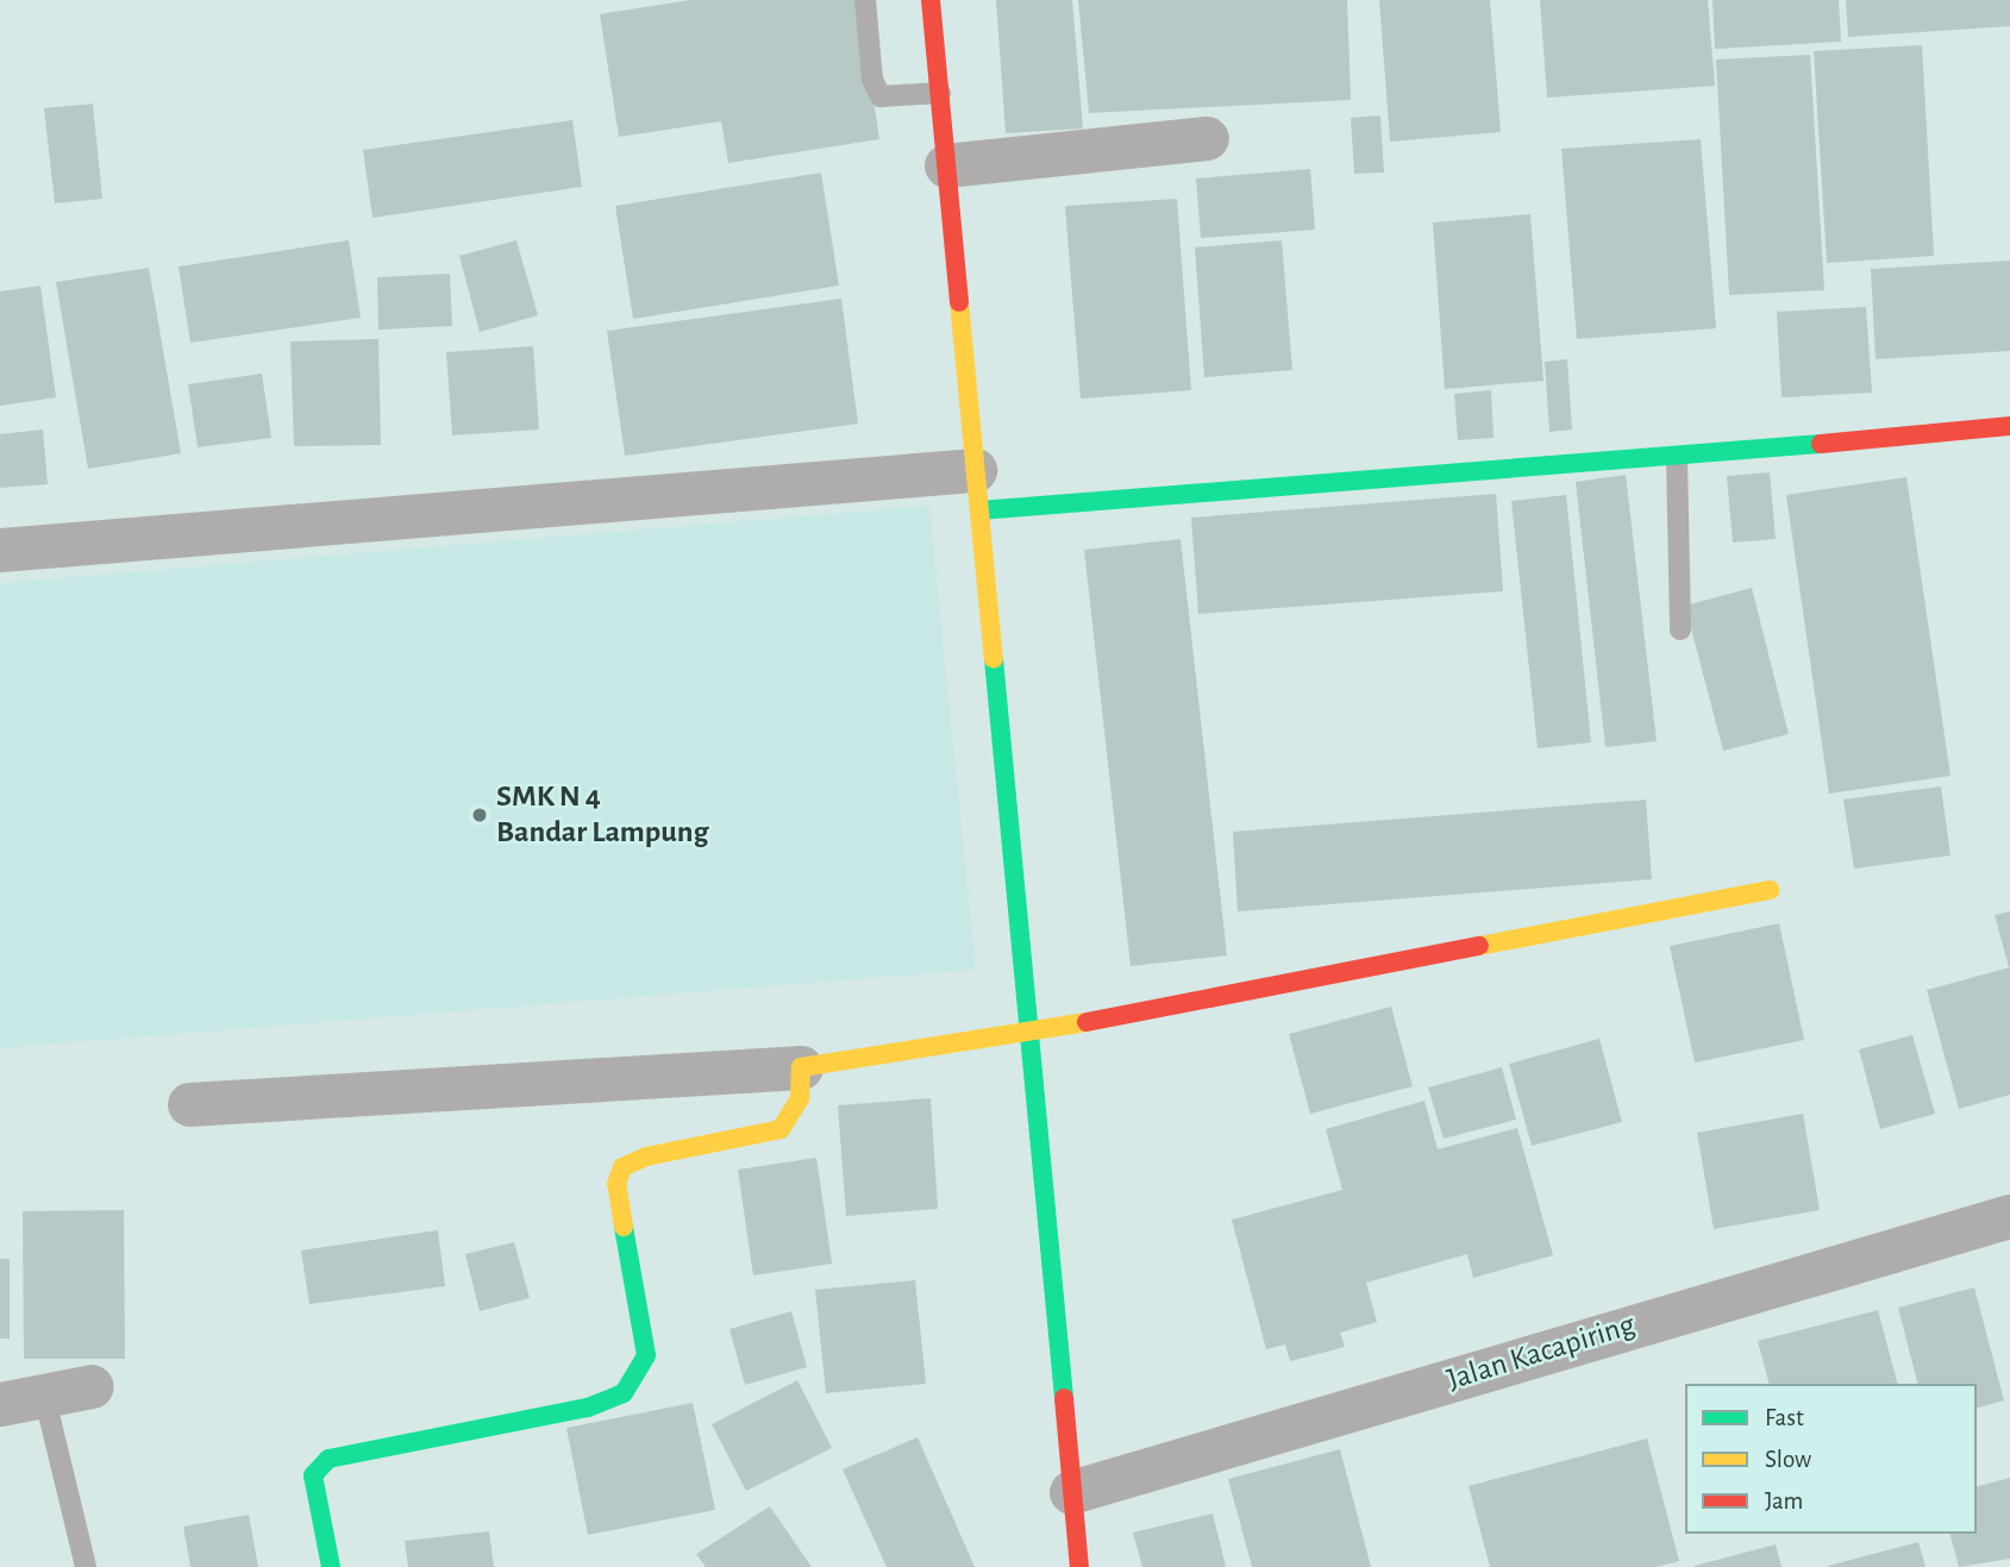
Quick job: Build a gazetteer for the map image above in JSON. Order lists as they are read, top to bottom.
{
  "streets": {
    "street": ["Jalan Kacapiring"]
  },
  "places": ["SMK N 4 Bandar Lampung"],
  "legend": ["Fast", "Slow", "Jam"]
}
